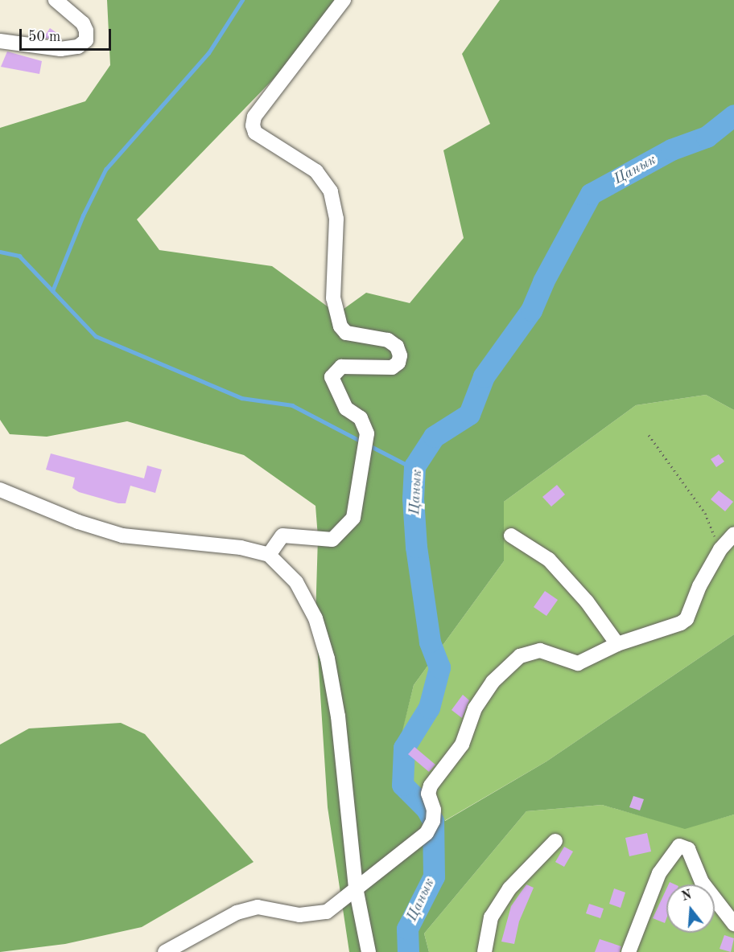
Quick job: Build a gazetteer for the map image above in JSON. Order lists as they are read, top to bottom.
{
  "water": ["Цанык"],
  "scale_bar": "50 m",
  "north": "top"
}
